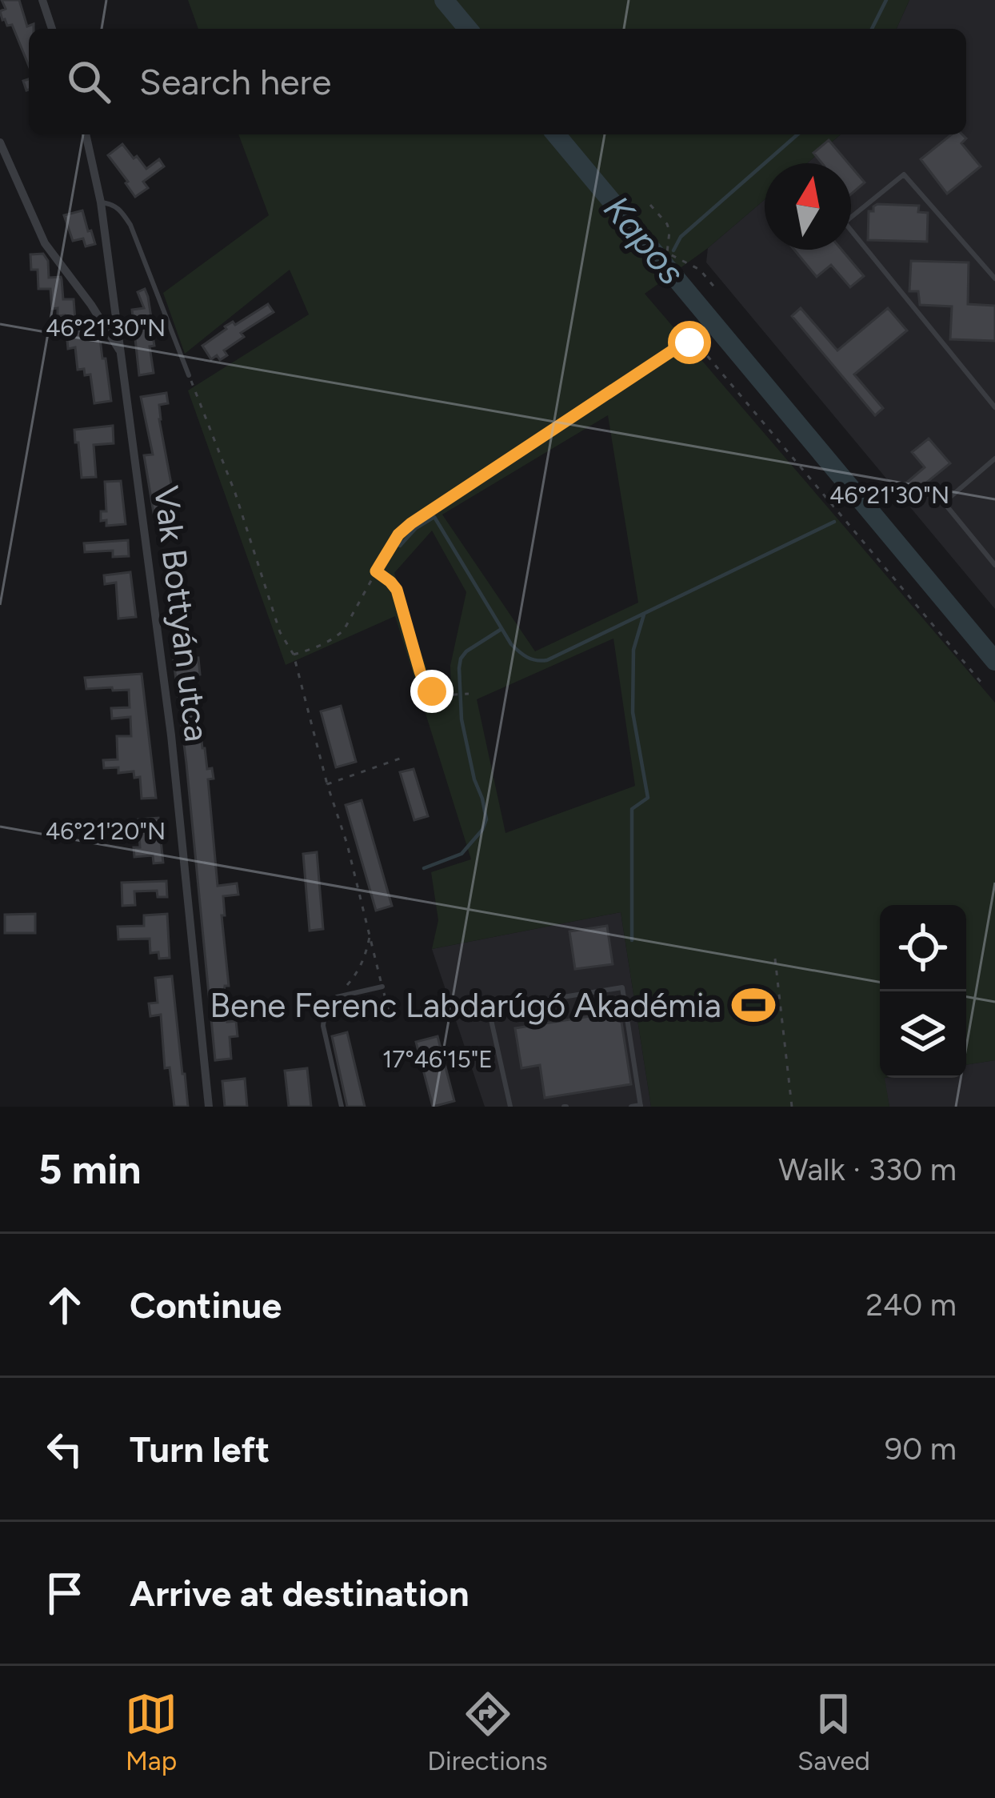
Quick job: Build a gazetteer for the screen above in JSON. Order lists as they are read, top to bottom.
{
  "streets": {
    "street": ["Vak Bottyán utca"]
  },
  "water": ["Kapos"],
  "places": {
    "sports": ["Bene Ferenc Labdarúgó Akadémia"]
  },
  "north": "top",
  "page": {
    "search": "Search here",
    "heading": ["5 min", "Walk · 330 m"],
    "list": [
      ["Continue", "240 m"],
      ["Turn left", "90 m"],
      "Arrive at destination"
    ],
    "nav": ["Map", "Directions", "Saved"]
  },
  "coordinates": ["46°21'30\"N", "46°21'20\"N", "17°46'15\"E"]
}
